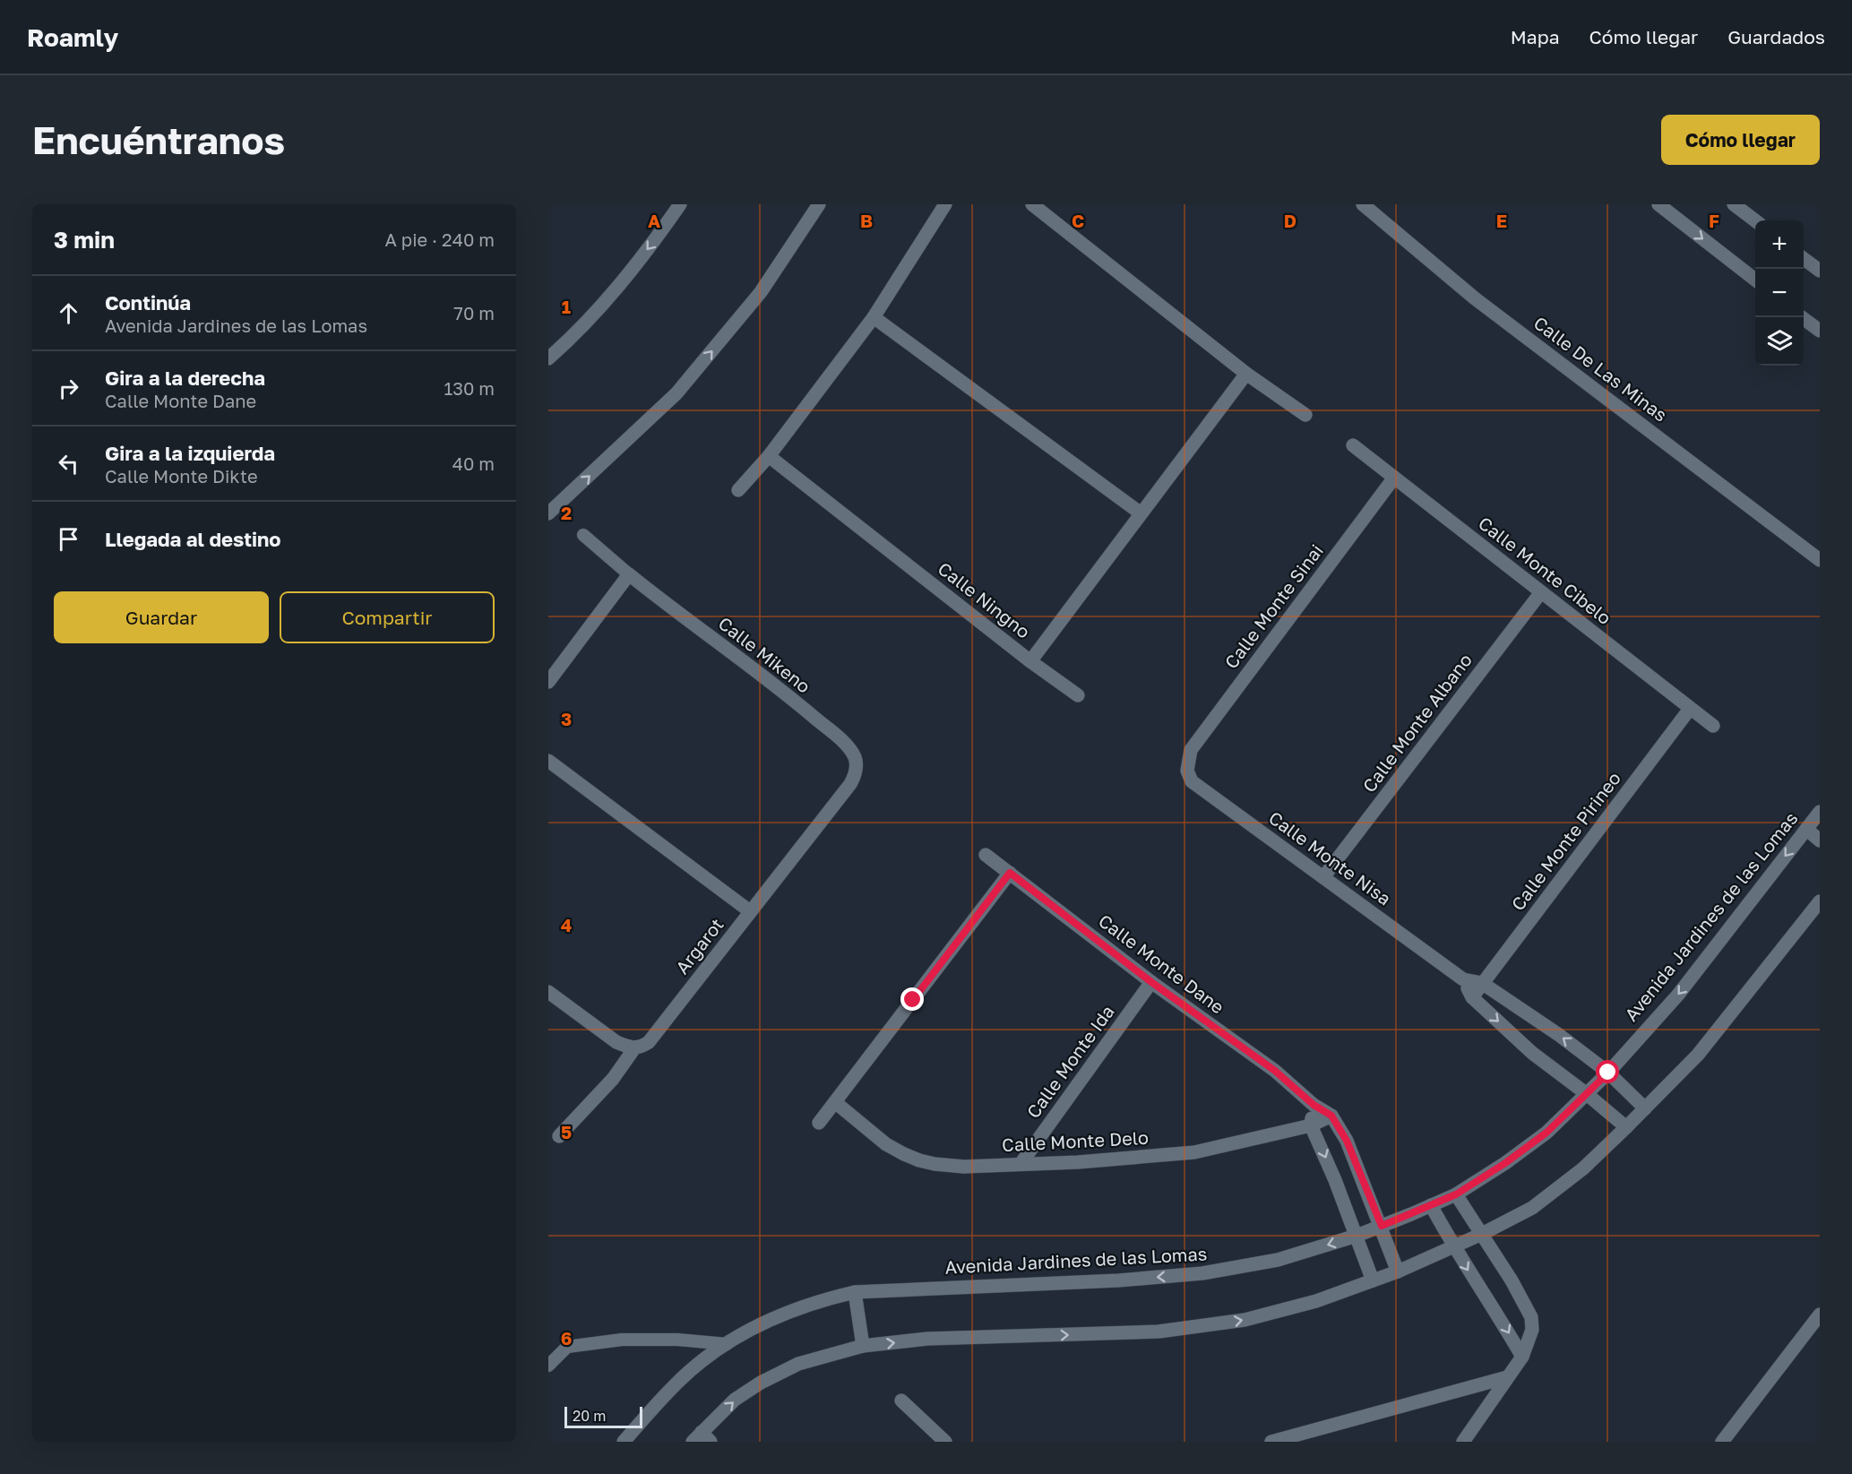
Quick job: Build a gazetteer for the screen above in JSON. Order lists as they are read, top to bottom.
{
  "streets": {
    "street": [
      "Calle De Las Minas",
      "Calle Monte Cibelo",
      "Calle Ningno",
      "Calle Monte Sinai",
      "Calle Mikeno",
      "Calle Monte Albano",
      "Calle Monte Pirineo",
      "Calle Monte Nisa",
      "Avenida Jardines de las Lomas",
      "Argarot",
      "Calle Monte Dane",
      "Calle Monte Ida",
      "Calle Monte Delo"
    ]
  },
  "crossings": [
    ["Calle Monte Cibelo", "Calle Monte Sinai"],
    ["Calle Monte Cibelo", "Calle Monte Albano"],
    ["Calle Monte Cibelo", "Calle Monte Pirineo"],
    ["Calle Monte Sinai", "Calle Monte Nisa"],
    ["Calle Mikeno", "Argarot"],
    ["Calle Monte Albano", "Calle Monte Nisa"],
    ["Calle Monte Pirineo", "Calle Monte Nisa"],
    ["Calle Monte Nisa", "Avenida Jardines de las Lomas"],
    ["Avenida Jardines de las Lomas", "Calle Monte Dane"],
    ["Calle Monte Dane", "Calle Monte Ida"],
    ["Calle Monte Dane", "Calle Monte Delo"],
    ["Calle Monte Ida", "Calle Monte Delo"]
  ],
  "scale_bar": "20 m",
  "page": {
    "header": "Roamly",
    "nav": ["Mapa", "Cómo llegar", "Guardados"],
    "buttons": [
      "Cómo llegar",
      ["Guardar", "Compartir"]
    ],
    "title": "Encuéntranos",
    "heading": ["3 min", "A pie · 240 m"],
    "map_buttons": ["+", "−"],
    "list": [
      ["Continúa", "Avenida Jardines de las Lomas", "70 m"],
      ["Gira a la derecha", "Calle Monte Dane", "130 m"],
      ["Gira a la izquierda", "Calle Monte Dikte", "40 m"],
      "Llegada al destino"
    ],
    "scale": "20 m"
  },
  "grid": {
    "columns": [
      "A",
      "B",
      "C",
      "D",
      "E",
      "F"
    ],
    "rows": [
      "1",
      "2",
      "3",
      "4",
      "5",
      "6"
    ]
  }
}
